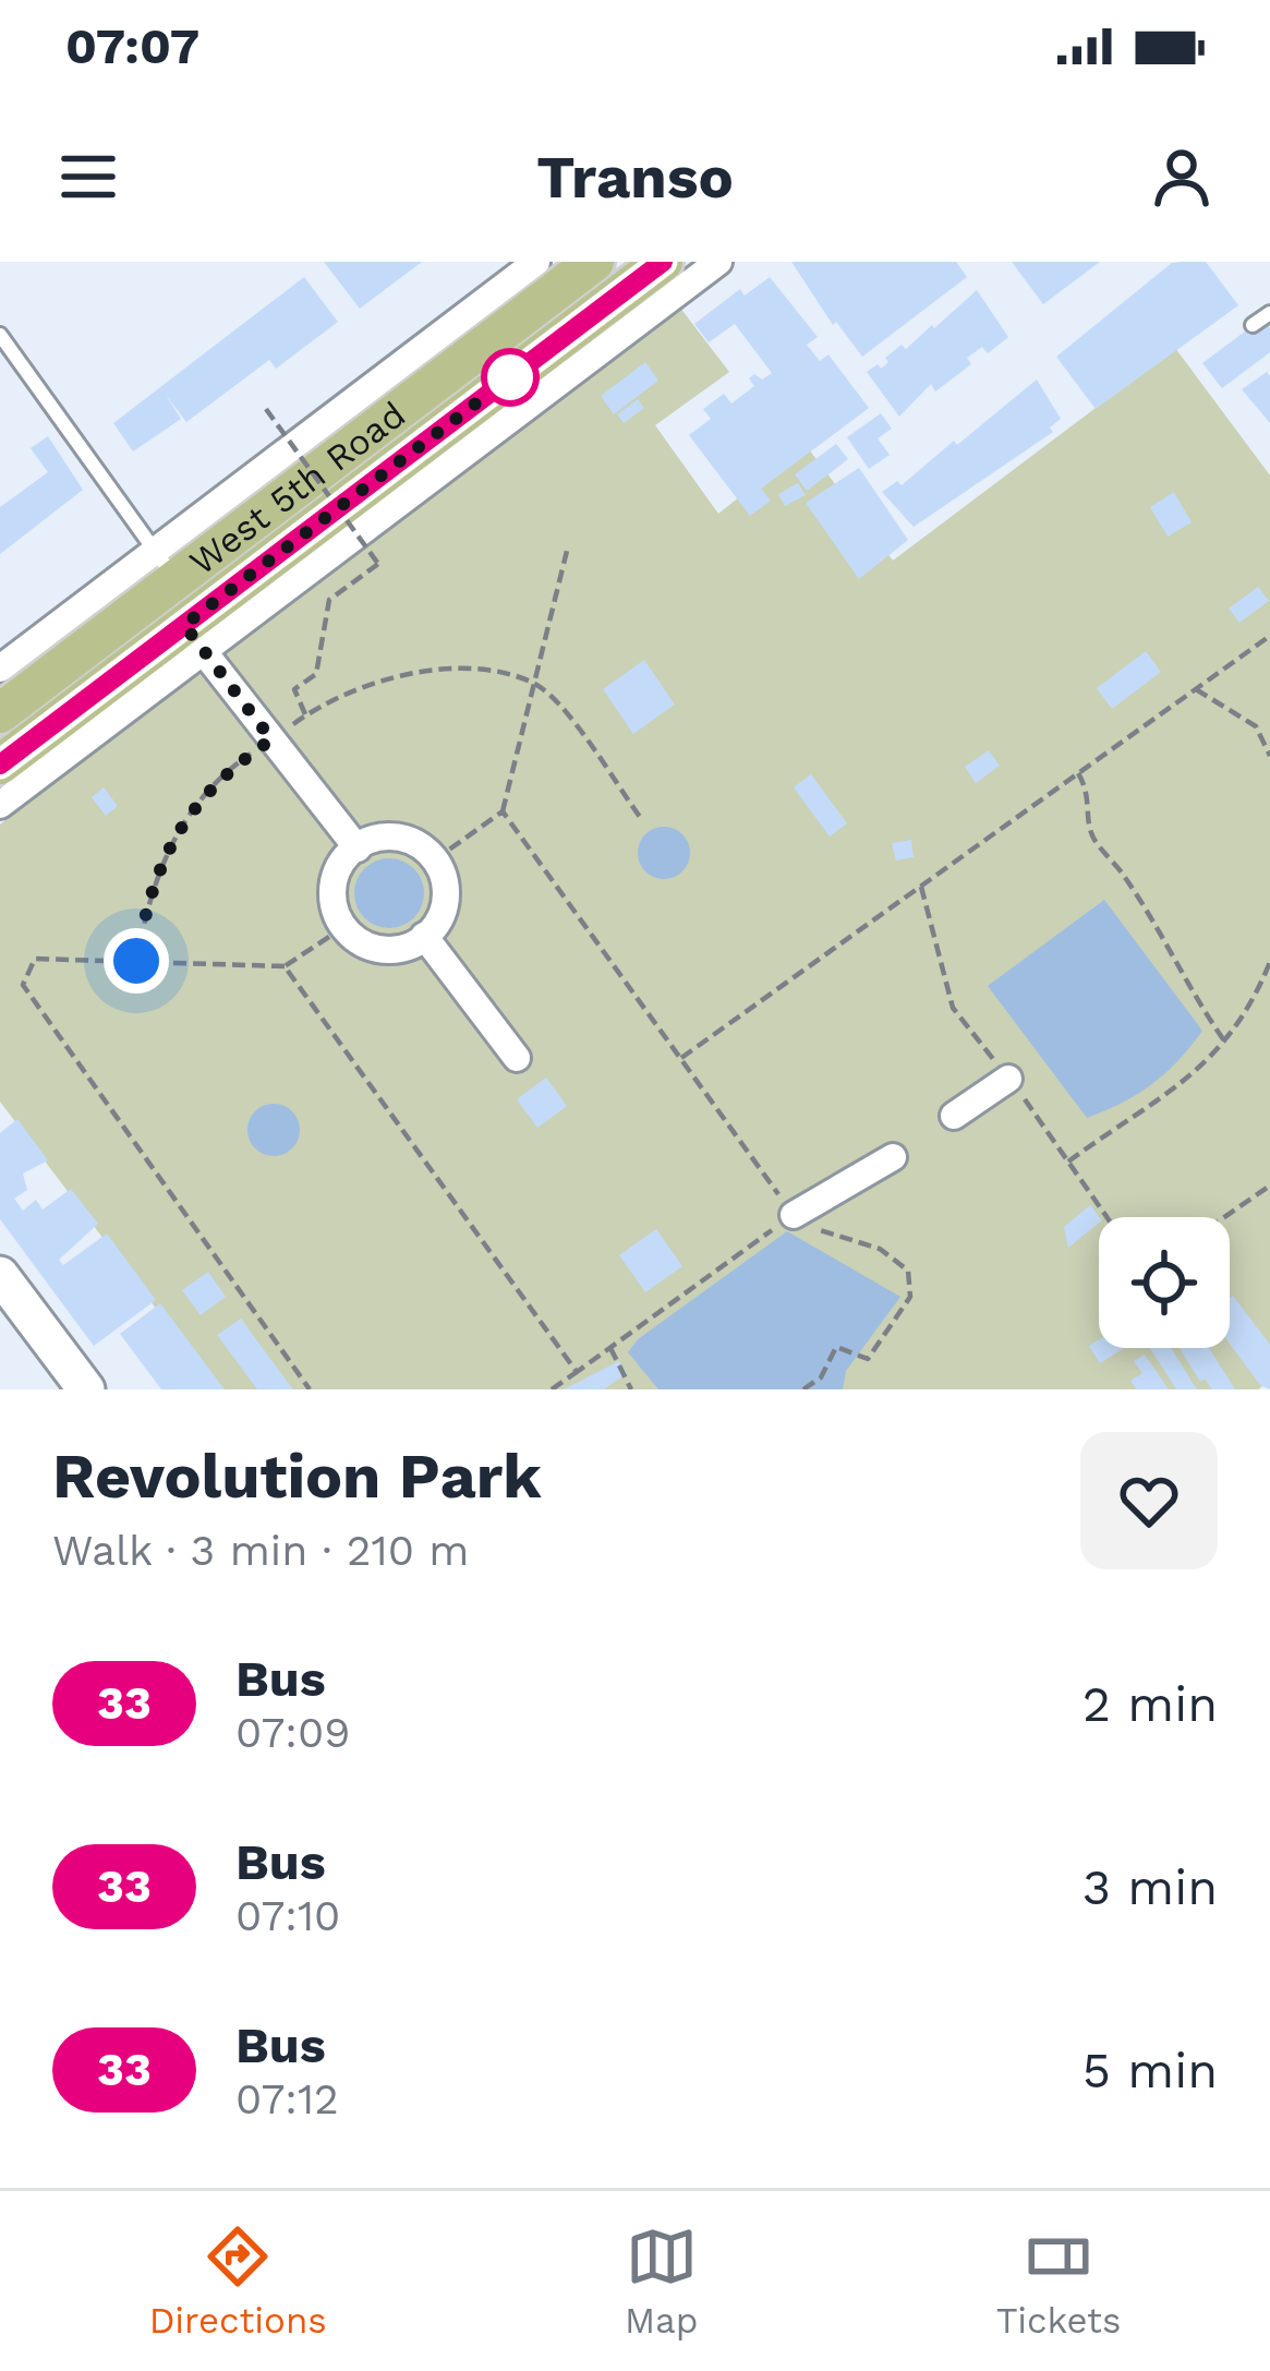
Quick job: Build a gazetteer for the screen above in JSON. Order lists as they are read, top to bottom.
{
  "streets": {
    "main road": ["West 5th Road"]
  },
  "lines": ["bus line 33"],
  "page": {
    "status": "07:07",
    "header": "Transo",
    "heading": ["Revolution Park", "Walk · 3 min · 210 m"],
    "list": [
      {
        "mark": "33",
        "name": "Bus",
        "note": "07:09",
        "value": "2 min"
      },
      {
        "mark": "33",
        "name": "Bus",
        "note": "07:10",
        "value": "3 min"
      },
      {
        "mark": "33",
        "name": "Bus",
        "note": "07:12",
        "value": "5 min"
      }
    ],
    "tabs": ["Directions", "Map", "Tickets"]
  }
}
